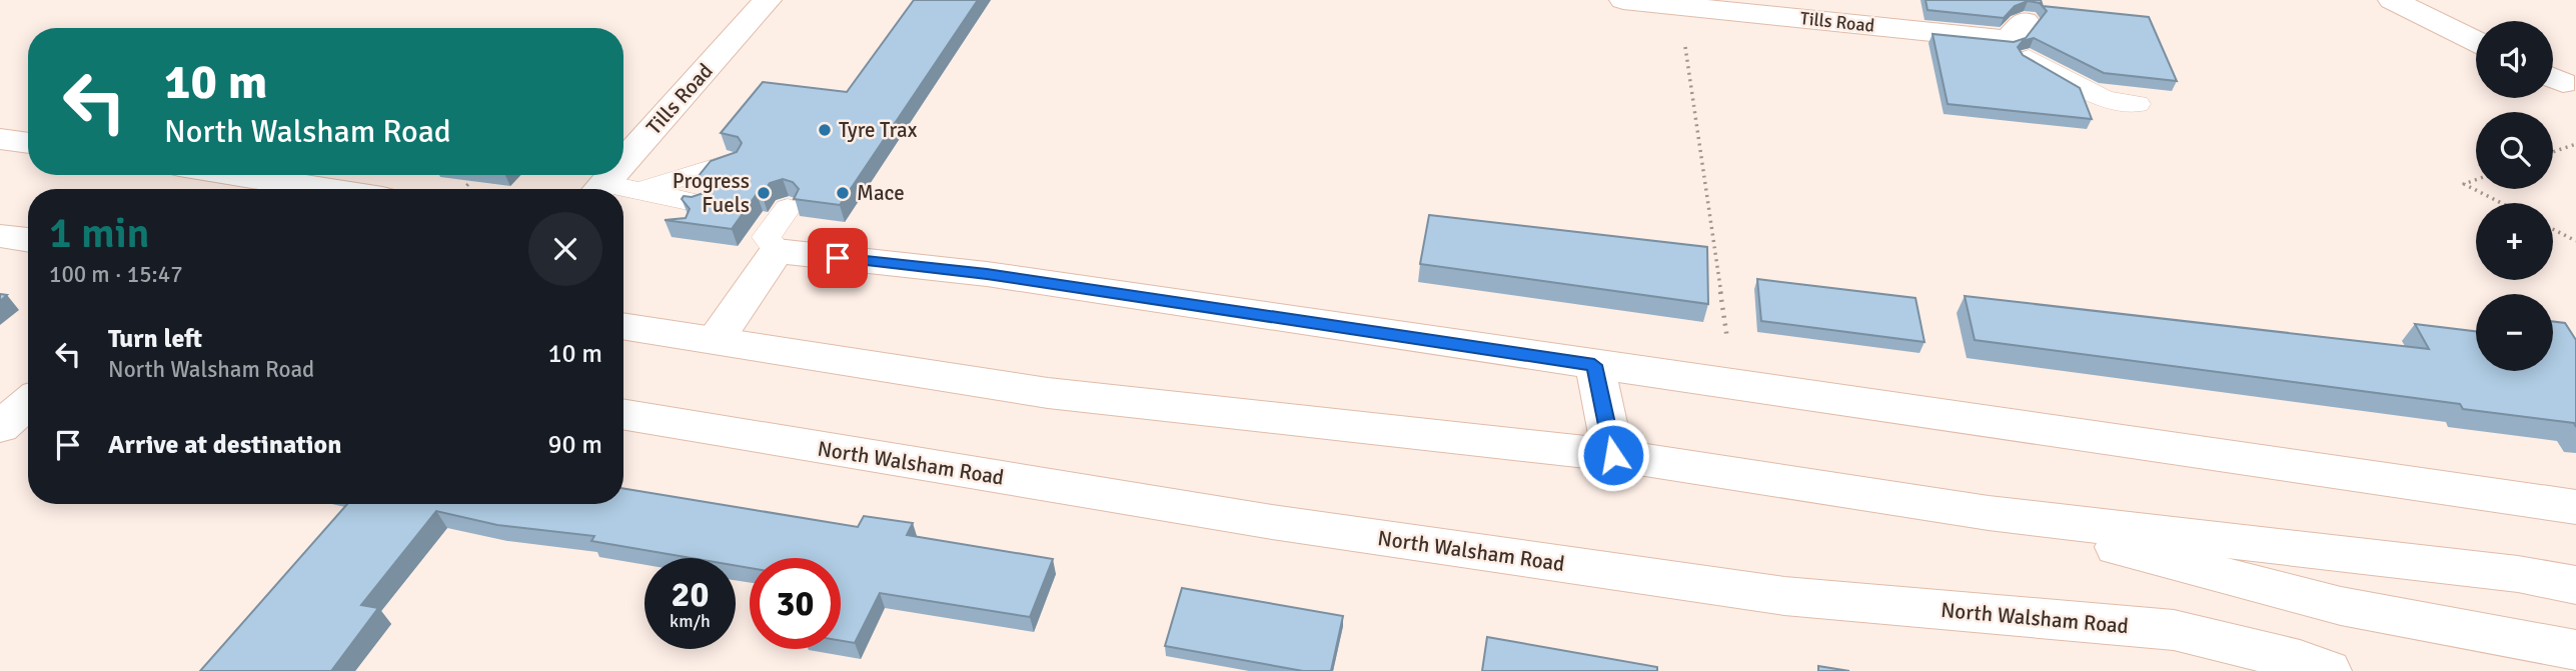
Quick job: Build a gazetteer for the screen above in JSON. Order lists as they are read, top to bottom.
{
  "streets": {
    "street": ["Tills Road", "North Walsham Road"]
  },
  "places": ["Tyre Trax", "Progress Fuels", "Mace"],
  "page": {
    "map_buttons": ["+", "−"],
    "turn": ["10 m", "North Walsham Road"],
    "heading": ["1 min", "100 m · 15:47"],
    "list": [
      {
        "name": "Turn left",
        "note": "North Walsham Road",
        "value": "10 m"
      },
      {
        "name": "Arrive at destination",
        "value": "90 m"
      }
    ],
    "speed": "20 km/h",
    "limit": "30"
  }
}
